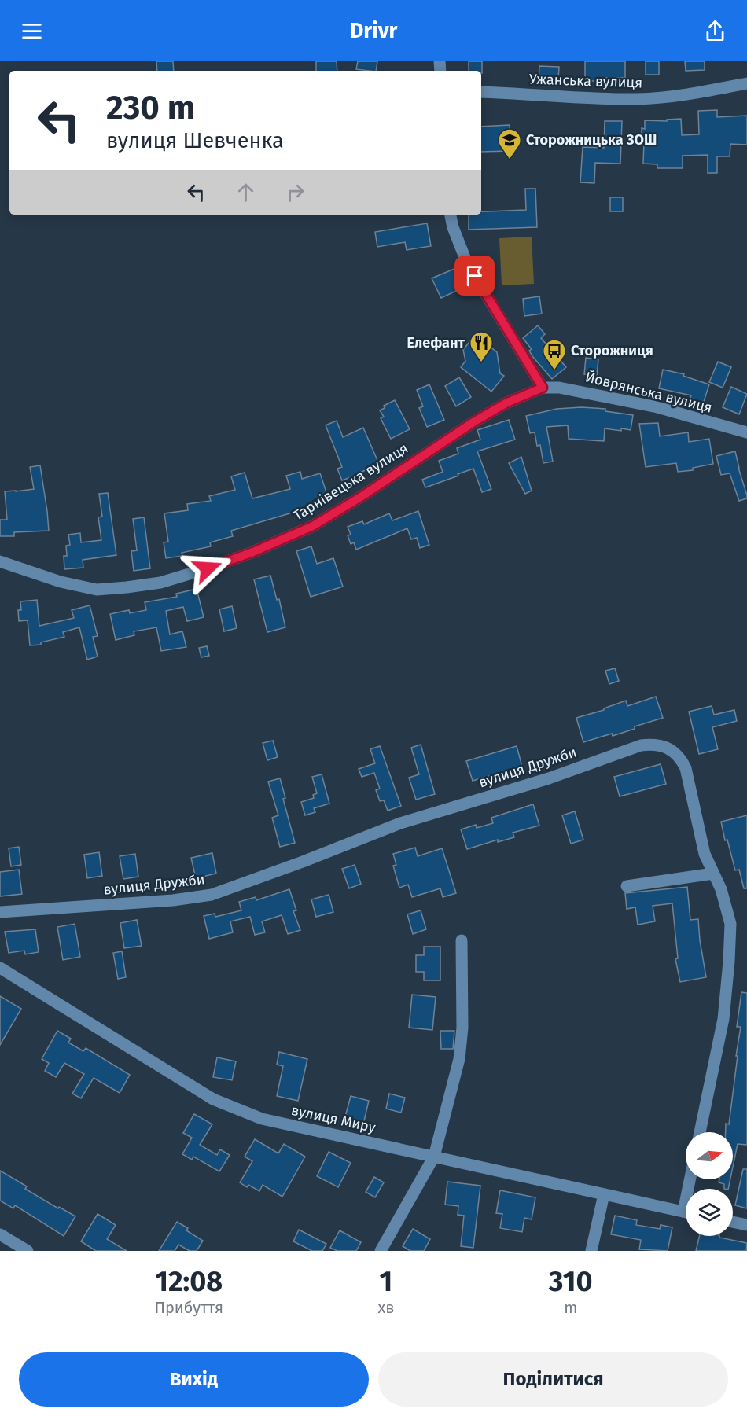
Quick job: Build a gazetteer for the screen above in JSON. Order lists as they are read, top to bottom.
{
  "streets": {
    "street": [
      "Ужанська вулиця",
      "Йоврянська вулиця",
      "Тарнівецька вулиця",
      "вулиця Дружби",
      "вулиця Миру"
    ]
  },
  "crossings": [
    ["Йоврянська вулиця", "Тарнівецька вулиця"]
  ],
  "places": {
    "school or university": ["Сторожницька ЗОШ"],
    "restaurant": ["Елефант"],
    "bus stop": ["Сторожниця"]
  },
  "north": "right",
  "page": {
    "header": "Drivr",
    "turn": ["230 m", "вулиця Шевченка"],
    "eta": [
      "12:08",
      "Прибуття",
      "1",
      "хв",
      "310",
      "m"
    ],
    "buttons": ["Вихід", "Поділитися"]
  }
}
